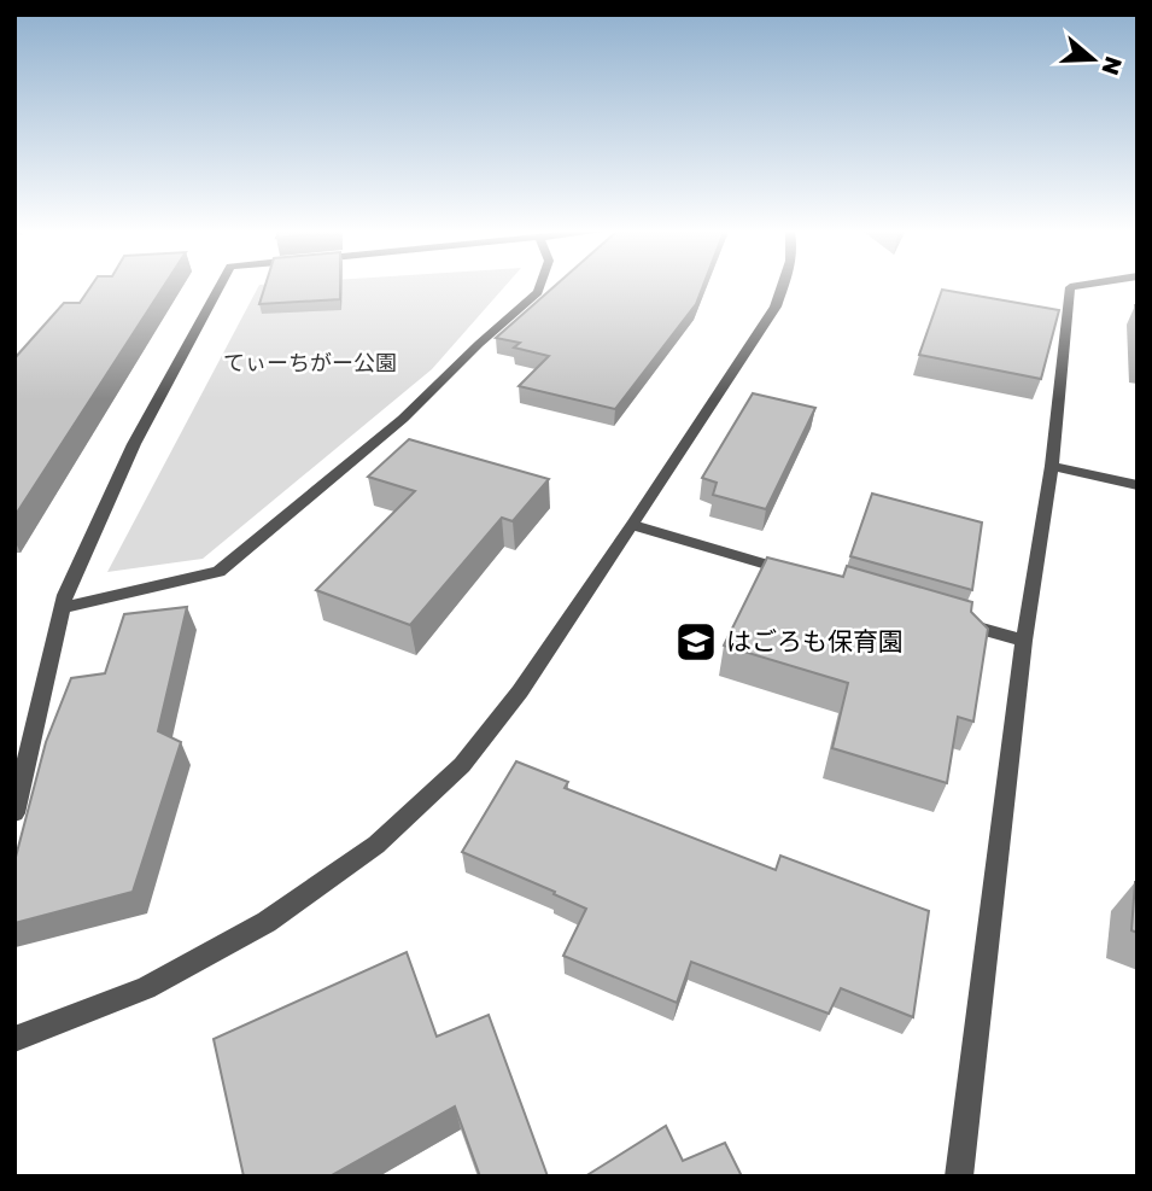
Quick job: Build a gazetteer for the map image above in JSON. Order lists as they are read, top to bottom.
{
  "parks": ["てぃーちがー公園"],
  "places": {
    "school or university": ["はごろも保育園"]
  },
  "north": "right"
}
